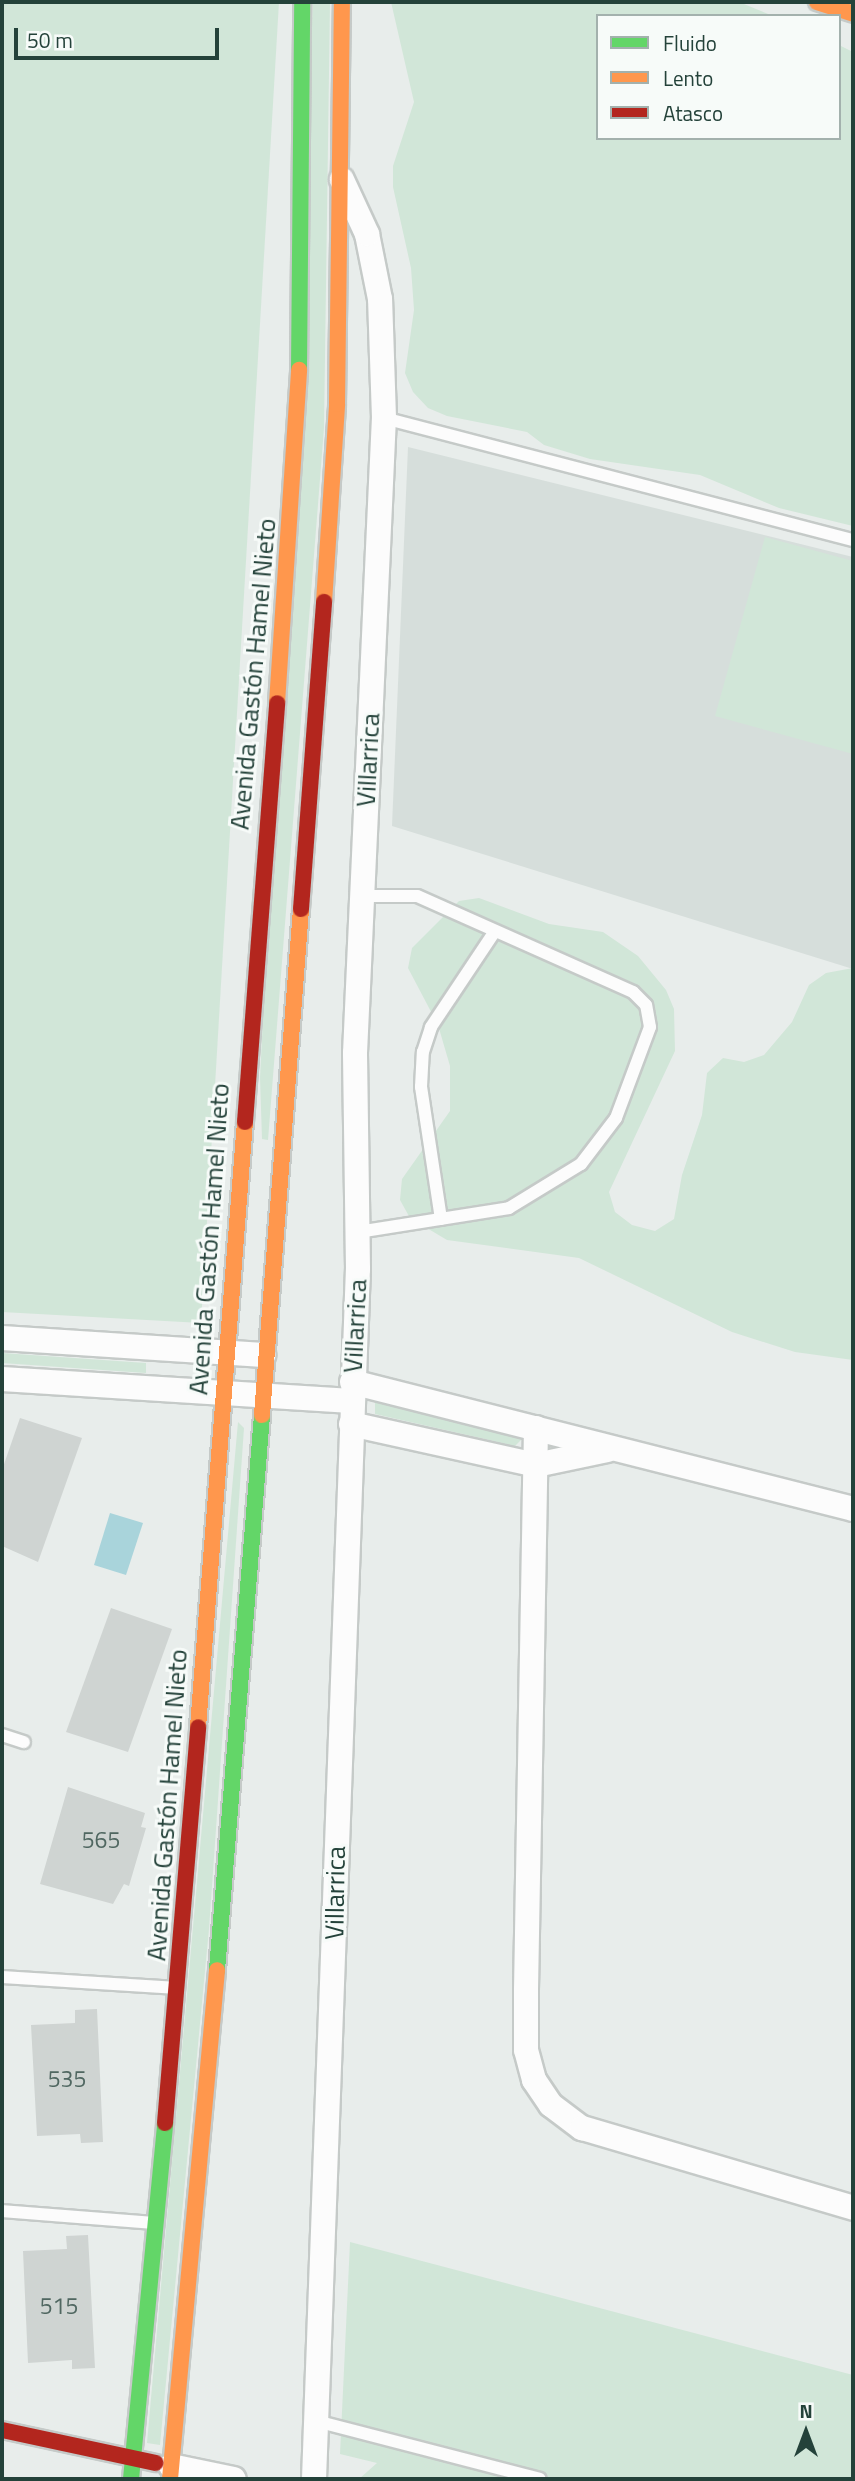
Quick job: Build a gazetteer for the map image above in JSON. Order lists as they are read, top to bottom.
{
  "streets": {
    "main road": ["Avenida Gastón Hamel Nieto"],
    "street": ["Villarrica"]
  },
  "house_numbers": ["565", "535", "515"],
  "legend": ["Fluido", "Lento", "Atasco"],
  "scale_bar": "50 m",
  "north": "top"
}
